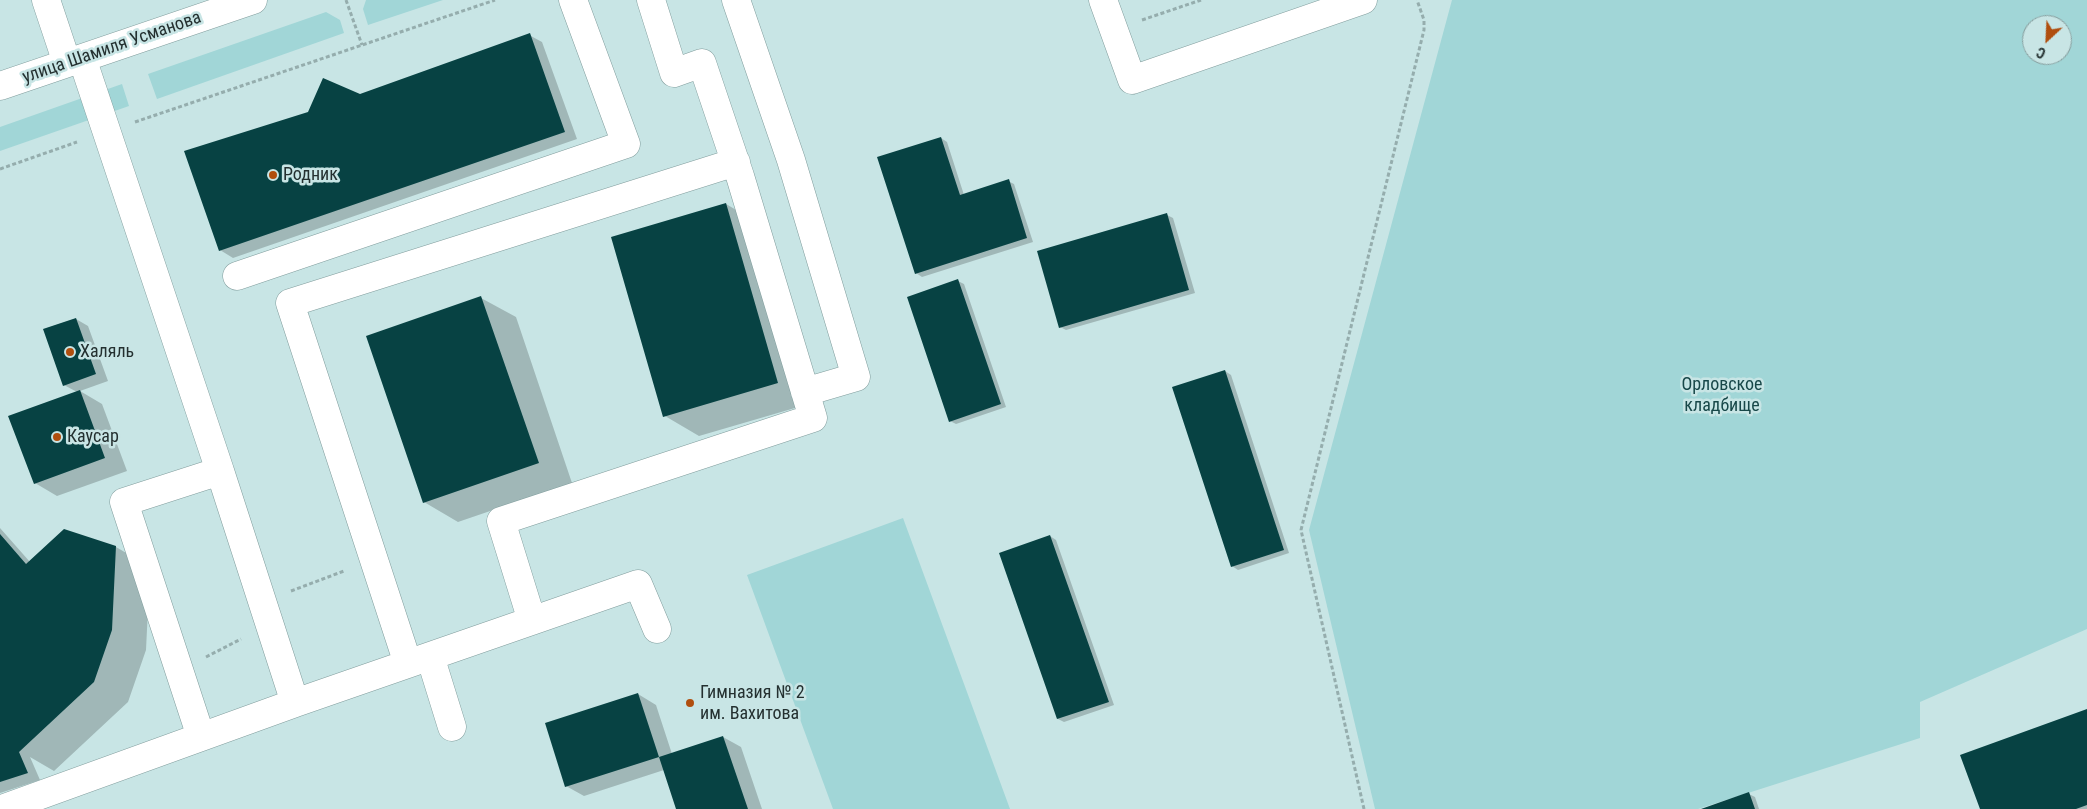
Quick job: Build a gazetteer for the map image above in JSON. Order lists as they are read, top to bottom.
{
  "streets": {
    "street": ["улица Шамиля Усманова"]
  },
  "parks": ["Орловское кладбище"],
  "places": [
    "Родник",
    "Халяль",
    "Каусар",
    "Гимназия № 2 им. Вахитова"
  ],
  "north": "bottom left"
}
